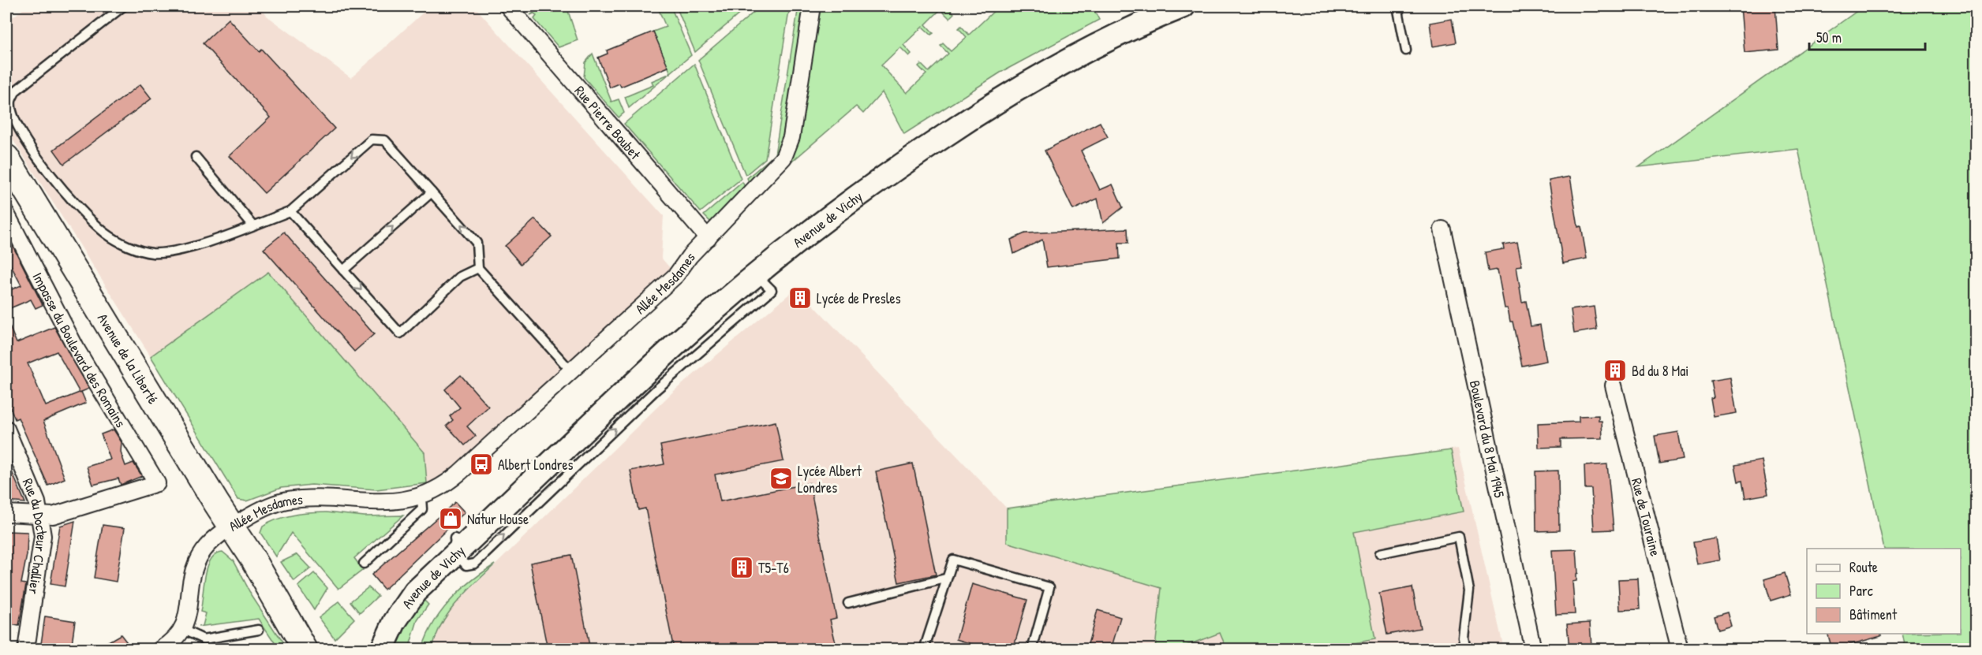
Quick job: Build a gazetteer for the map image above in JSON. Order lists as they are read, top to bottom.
{
  "streets": {
    "main road": ["Avenue de Vichy", "Avenue de la Liberté"],
    "street": [
      "Rue Pierre Boubet",
      "Allée Mesdames",
      "Impasse du Boulevard des Romains",
      "Boulevard du 8 Mai 1945",
      "Rue de Touraine",
      "Rue du Docteur Challier"
    ]
  },
  "crossings": [
    ["Rue Pierre Boubet", "Allée Mesdames"],
    ["Allée Mesdames", "Avenue de la Liberté"],
    ["Impasse du Boulevard des Romains", "Rue du Docteur Challier"]
  ],
  "places": {
    "building": ["Lycée de Presles", "Bd du 8 Mai", "T5-T6"],
    "bus stop": ["Albert Londres"],
    "school or university": ["Lycée Albert Londres"],
    "shop": ["Natur House"]
  },
  "legend": ["Route", "Parc", "Bâtiment"],
  "scale_bar": "50 m"
}
